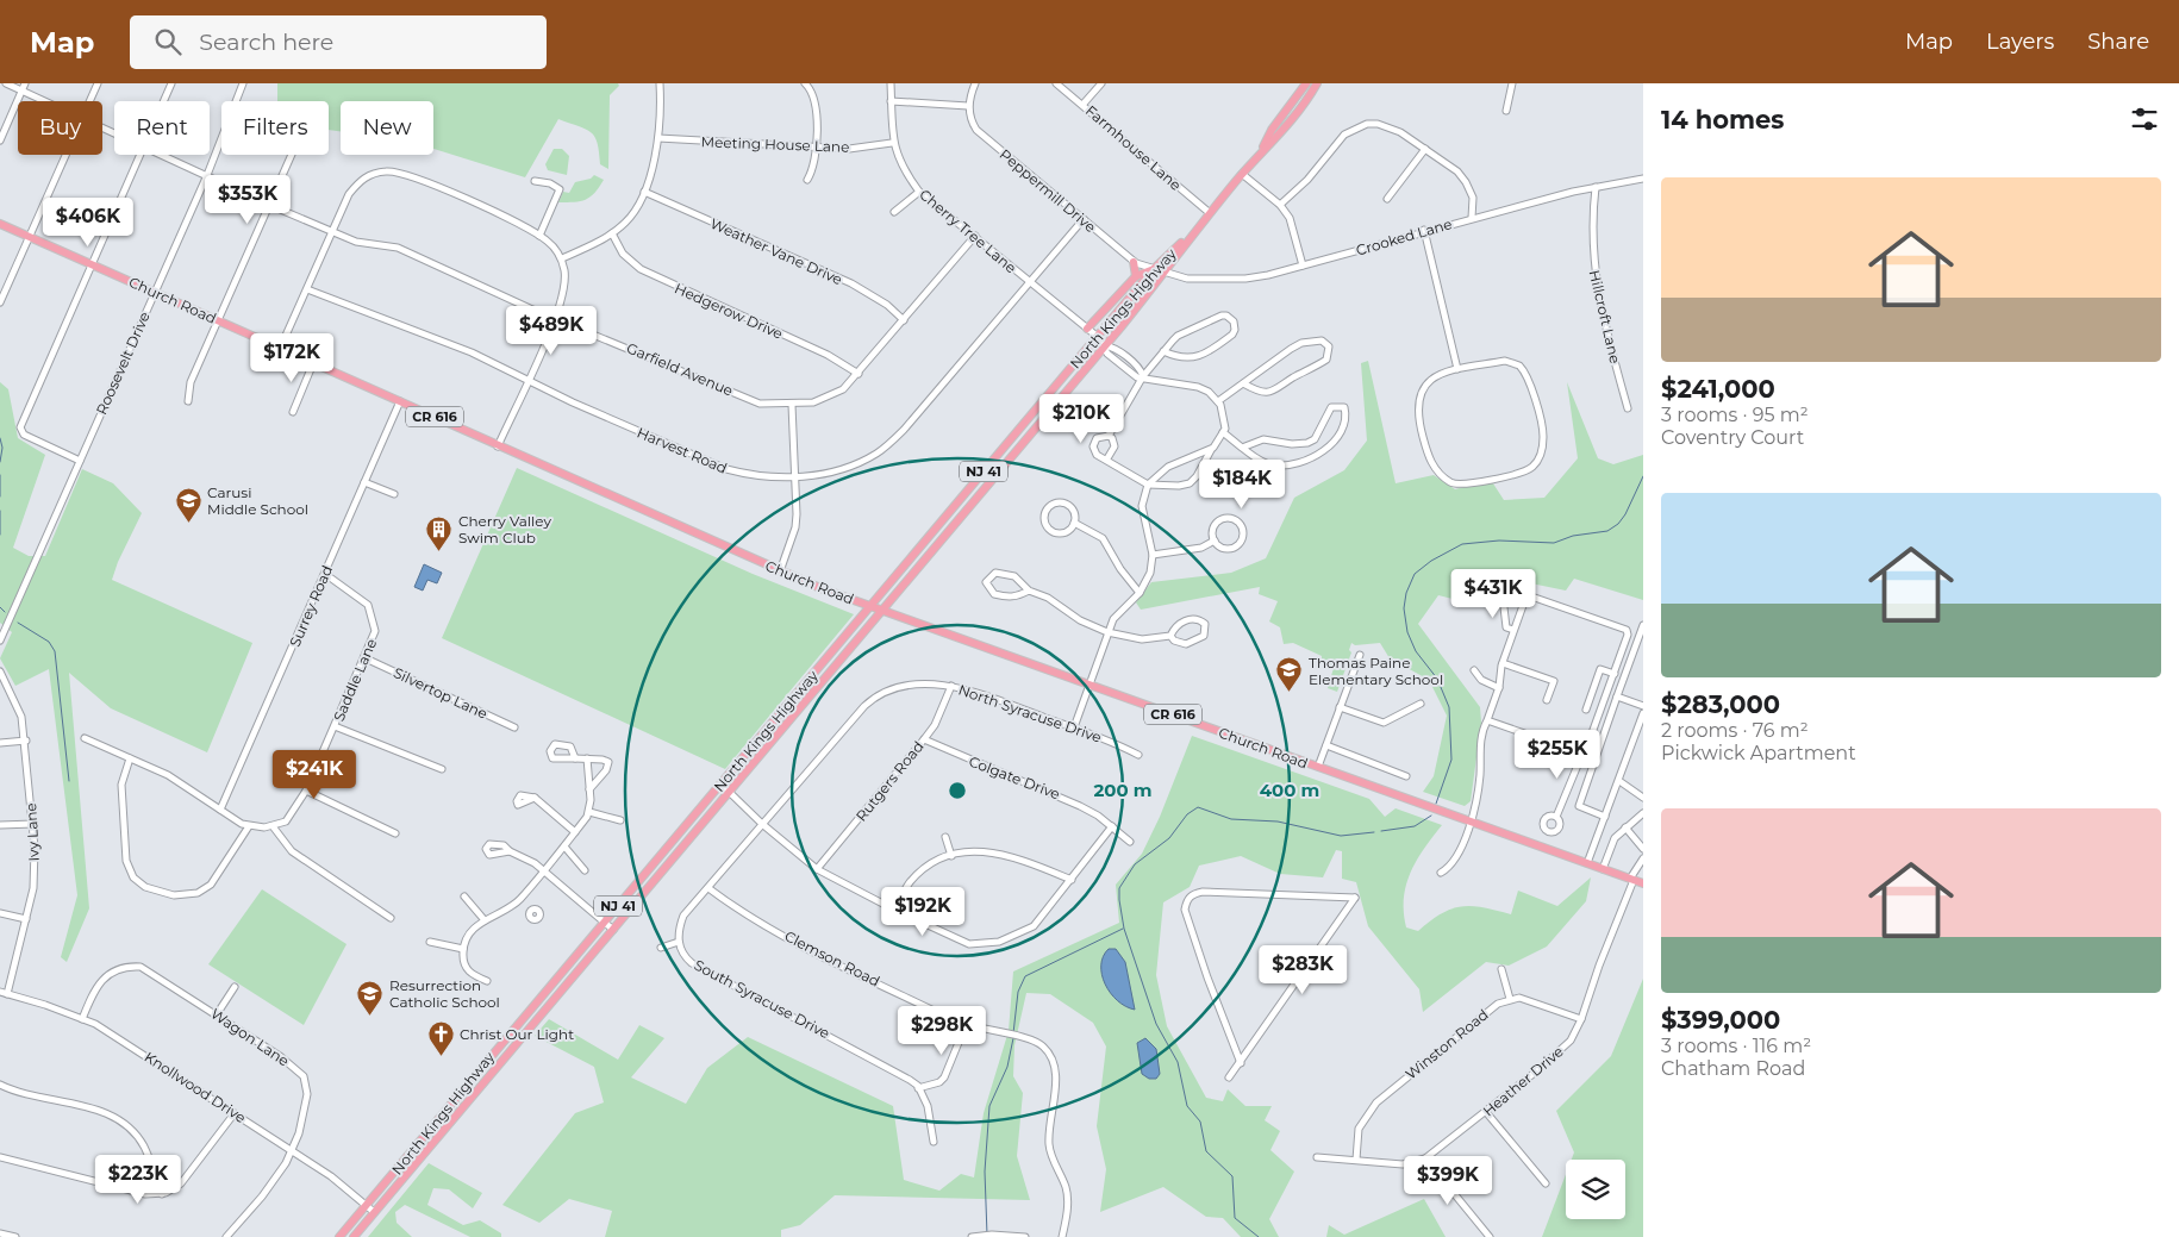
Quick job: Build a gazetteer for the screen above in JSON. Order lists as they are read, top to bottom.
{
  "streets": {
    "main road": [
      "Church Road",
      "North Kings Highway",
      "CR 616",
      "NJ 41"
    ],
    "street": [
      "Meeting House Lane",
      "Farmhouse Lane",
      "Peppermill Drive",
      "Cherry Tree Lane",
      "Crooked Lane",
      "Weather Vane Drive",
      "Hedgerow Drive",
      "Hillcroft Lane",
      "Roosevelt Drive",
      "Garfield Avenue",
      "Harvest Road",
      "Surrey Road",
      "Saddle Lane",
      "Silvertop Lane",
      "North Syracuse Drive",
      "Colgate Drive",
      "Rutgers Road",
      "Ivy Lane",
      "Clemson Road",
      "South Syracuse Drive",
      "Wagon Lane",
      "Winston Road",
      "Heather Drive",
      "Knollwood Drive"
    ]
  },
  "crossings": [
    ["Meeting House Lane", "Cherry Tree Lane"],
    ["Farmhouse Lane", "North Kings Highway"],
    ["Peppermill Drive", "Crooked Lane"],
    ["Peppermill Drive", "North Kings Highway"],
    ["Peppermill Drive", "Harvest Road"],
    ["Cherry Tree Lane", "North Kings Highway"],
    ["Cherry Tree Lane", "Garfield Avenue"],
    ["Cherry Tree Lane", "Harvest Road"],
    ["Crooked Lane", "North Kings Highway"],
    ["Crooked Lane", "Hillcroft Lane"],
    ["Weather Vane Drive", "Garfield Avenue"],
    ["Church Road", "North Kings Highway"],
    ["Church Road", "Roosevelt Drive"],
    ["Church Road", "Surrey Road"],
    ["Church Road", "Heather Drive"],
    ["North Kings Highway", "Knollwood Drive"],
    ["Hedgerow Drive", "Garfield Avenue"],
    ["Roosevelt Drive", "Garfield Avenue"],
    ["Surrey Road", "Saddle Lane"],
    ["Saddle Lane", "Silvertop Lane"],
    ["North Syracuse Drive", "Rutgers Road"],
    ["Colgate Drive", "Rutgers Road"],
    ["Ivy Lane", "Knollwood Drive"],
    ["Wagon Lane", "Knollwood Drive"],
    ["Winston Road", "Heather Drive"]
  ],
  "places": {
    "school or university": ["Carusi Middle School", "Thomas Paine Elementary School", "Resurrection Catholic School"],
    "building": ["Cherry Valley Swim Club"],
    "church": ["Christ Our Light"]
  },
  "page": {
    "header": "Map",
    "search": "Search here",
    "nav": ["Map", "Layers", "Share"],
    "heading": "14 homes",
    "chip": [
      "Buy",
      "Rent",
      "Filters",
      "New"
    ],
    "list": [
      {
        "name": "$241,000",
        "note": "3 rooms · 95 m² · Coventry Court"
      },
      {
        "name": "$283,000",
        "note": "2 rooms · 76 m² · Pickwick Apartment"
      },
      {
        "name": "$399,000",
        "note": "3 rooms · 116 m² · Chatham Road"
      }
    ],
    "price": [
      "$353K",
      "$406K",
      "$489K",
      "$172K",
      "$210K",
      "$184K",
      "$431K",
      "$255K",
      "$241K",
      "$192K",
      "$283K",
      "$298K",
      "$223K",
      "$399K"
    ]
  },
  "rings": ["200 m", "400 m"]
}
